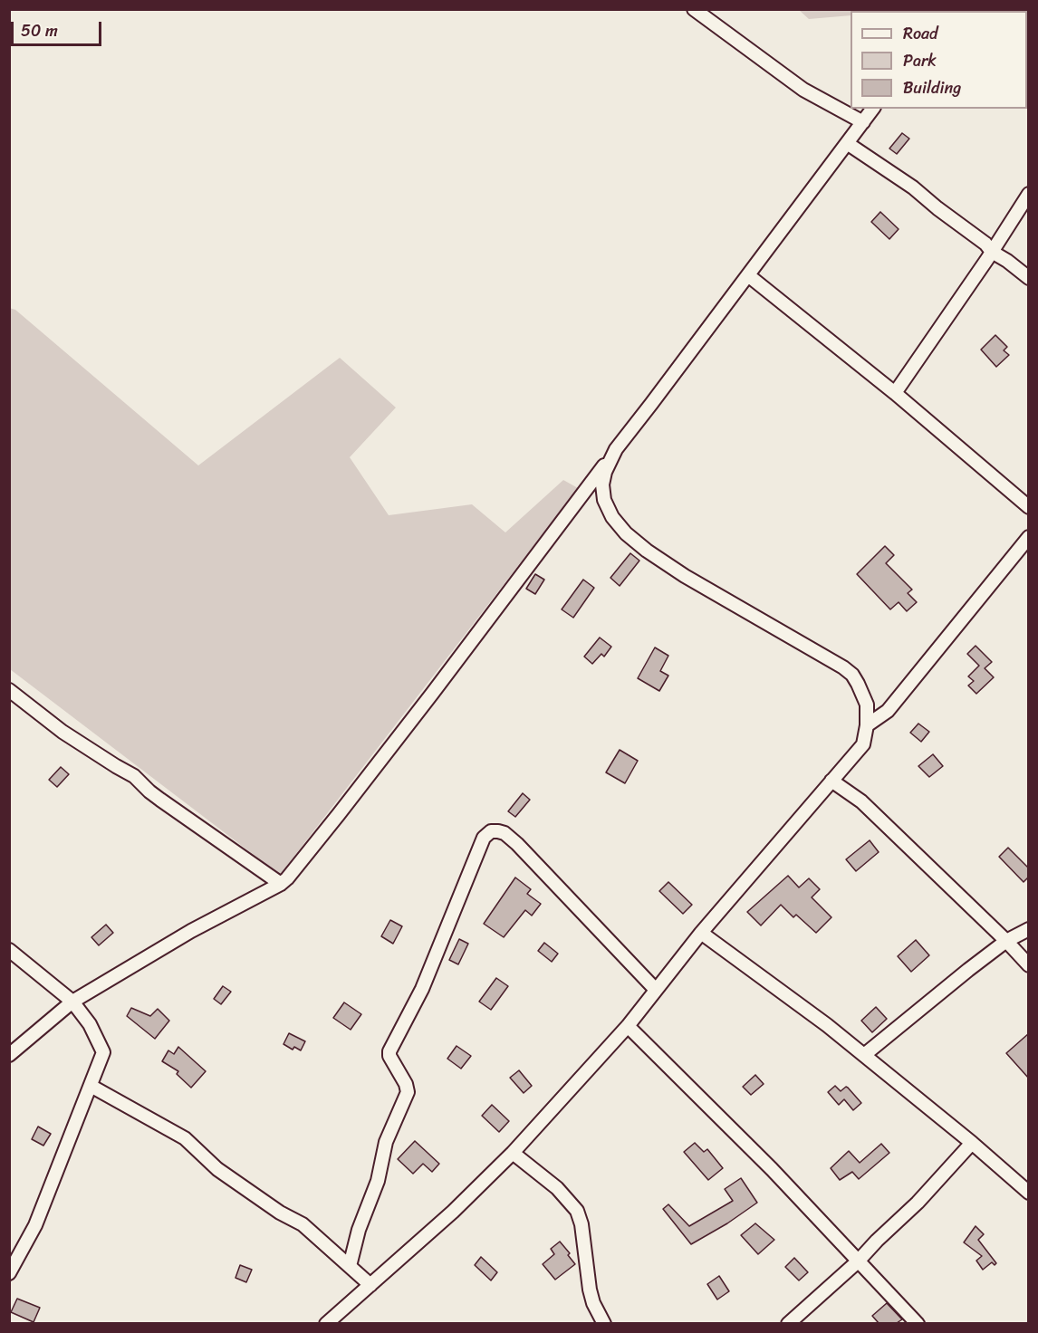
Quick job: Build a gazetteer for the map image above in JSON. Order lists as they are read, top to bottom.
{
  "legend": ["Road", "Park", "Building"],
  "scale_bar": "50 m"
}
